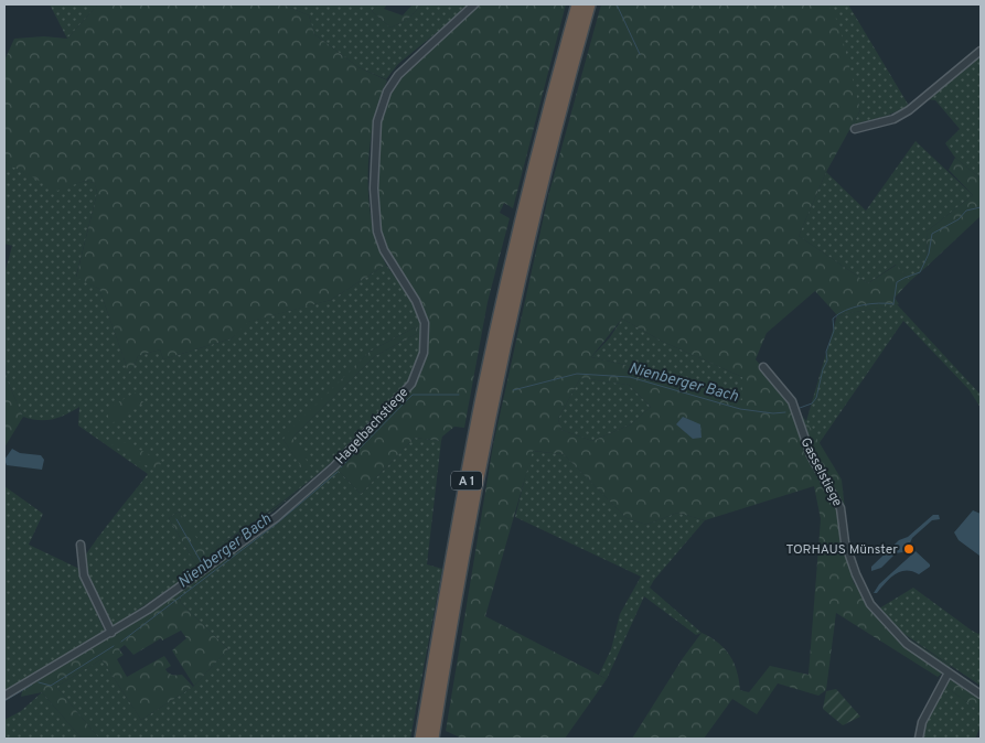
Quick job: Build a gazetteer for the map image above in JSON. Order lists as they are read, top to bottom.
{
  "streets": {
    "highway": ["A 1"],
    "street": ["Hagelbachstiege", "Gasselstiege"]
  },
  "water": ["Nienberger Bach"],
  "places": ["TORHAUS Münster"]
}
